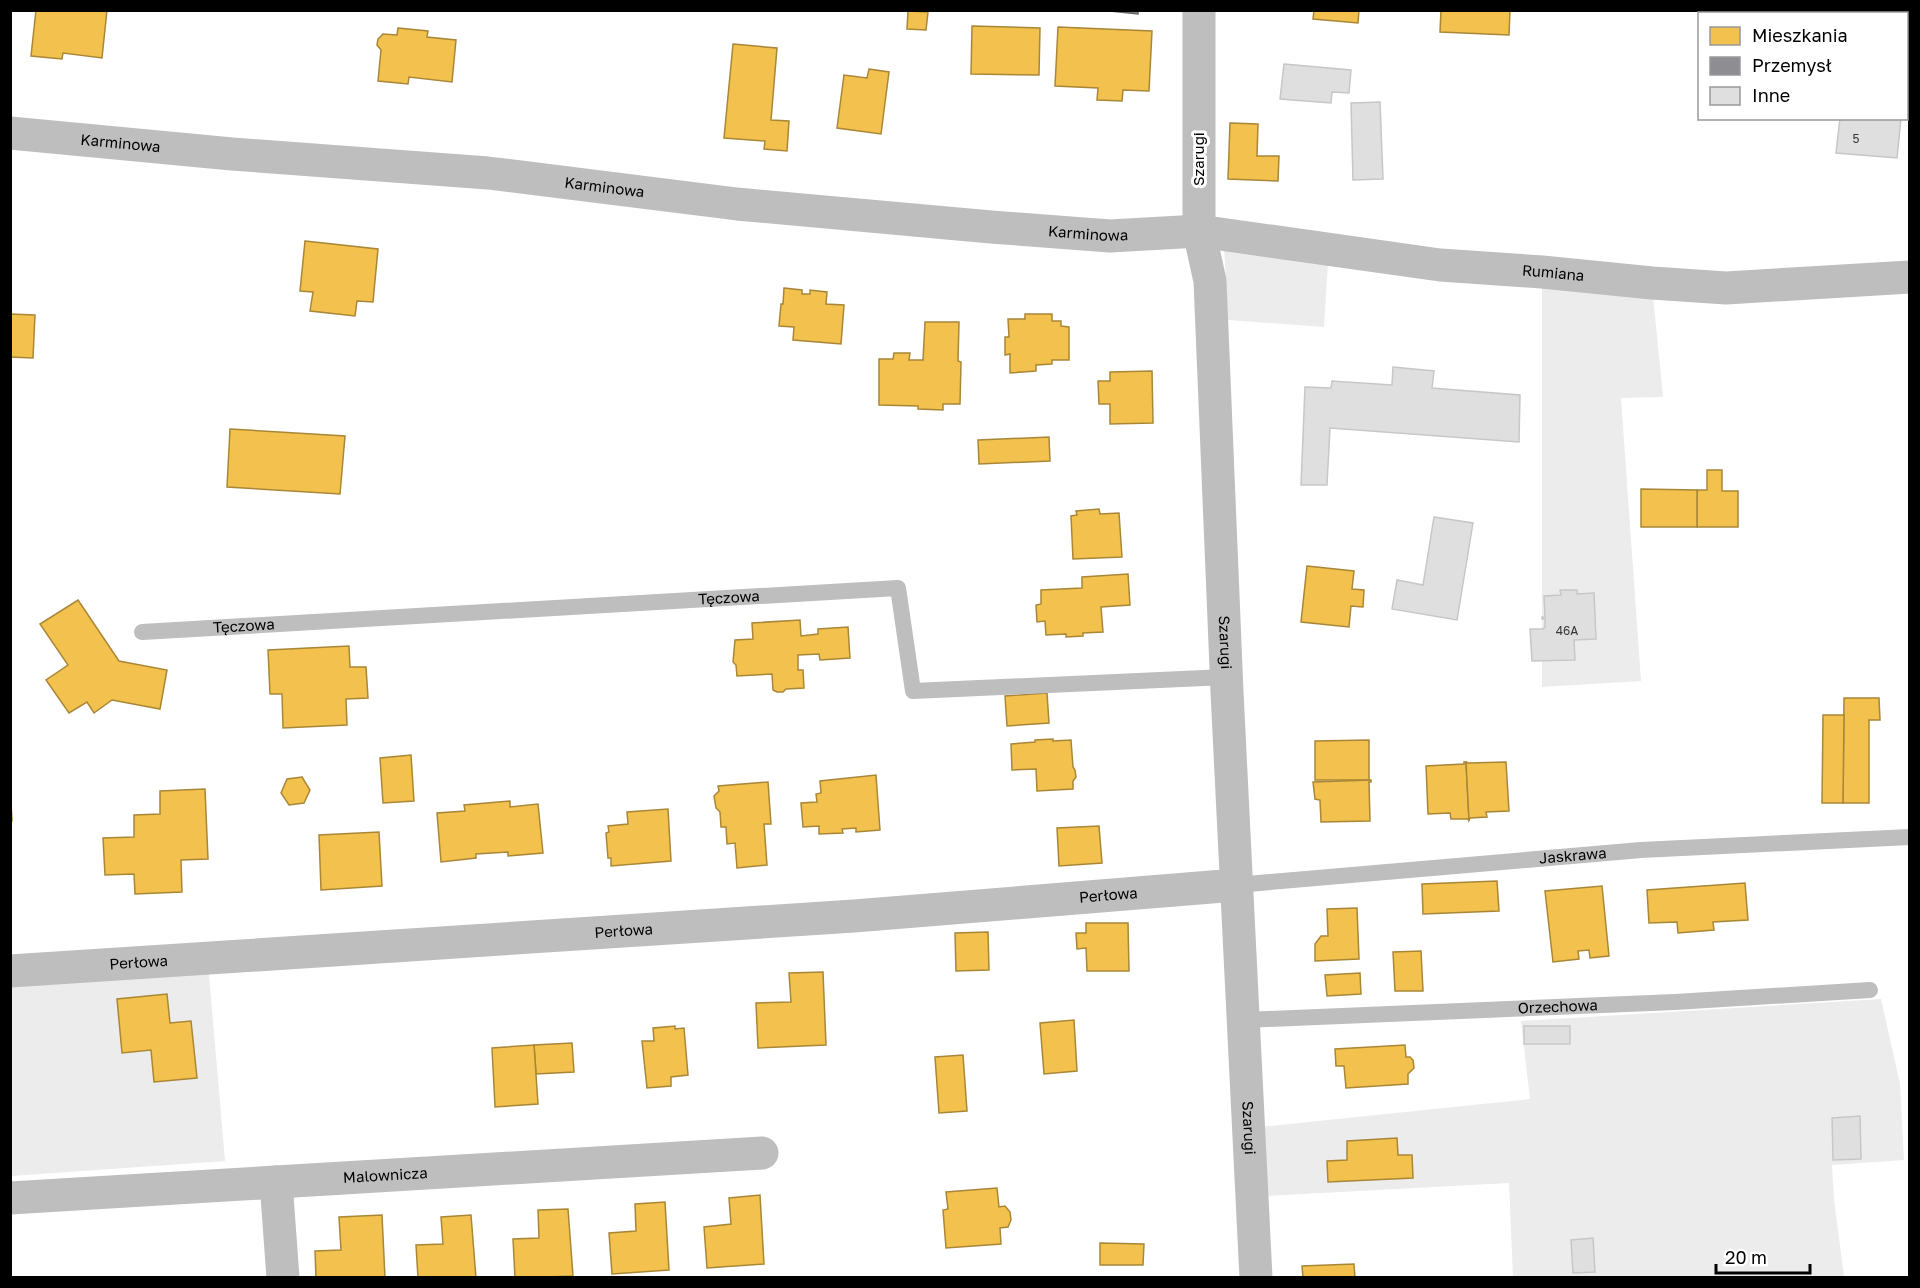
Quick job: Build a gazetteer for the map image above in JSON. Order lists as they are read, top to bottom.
{
  "streets": {
    "street": [
      "Karminowa",
      "Szarugi",
      "Rumiana",
      "Perłowa",
      "Malownicza"
    ],
    "lane": ["Tęczowa", "Jaskrawa", "Orzechowa"]
  },
  "crossings": [
    ["Karminowa", "Szarugi"],
    ["Karminowa", "Rumiana"],
    ["Szarugi", "Rumiana"],
    ["Szarugi", "Tęczowa"],
    ["Szarugi", "Jaskrawa"],
    ["Szarugi", "Perłowa"],
    ["Szarugi", "Orzechowa"],
    ["Jaskrawa", "Perłowa"]
  ],
  "house_numbers": ["5", "46A"],
  "legend": ["Mieszkania", "Przemysł", "Inne"],
  "scale_bar": "20 m"
}
